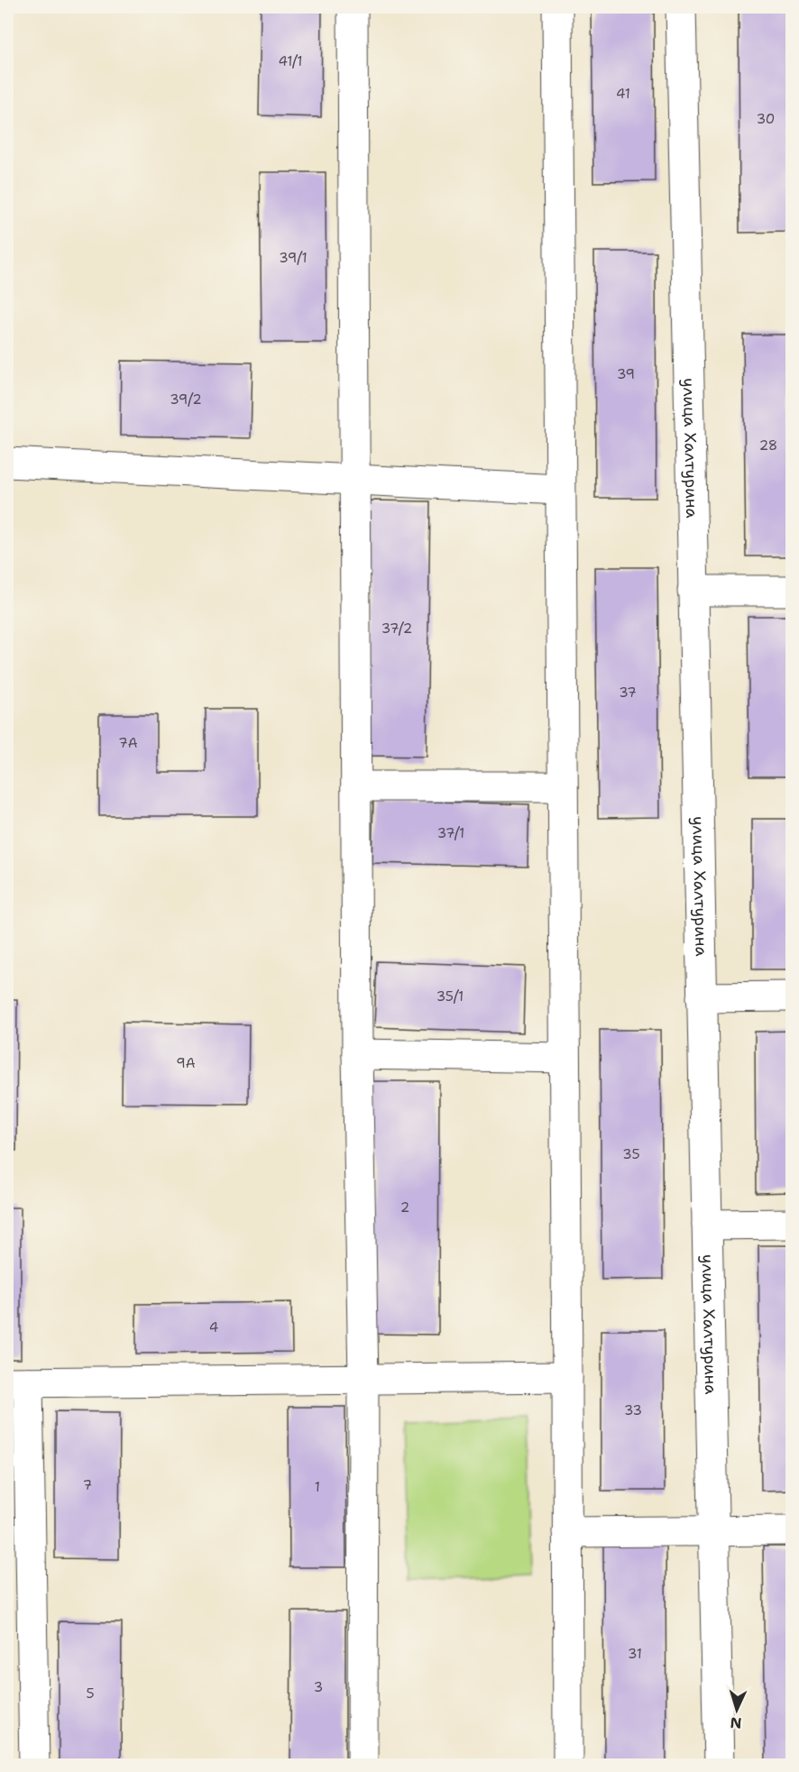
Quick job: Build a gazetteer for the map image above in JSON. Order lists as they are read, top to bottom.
{
  "streets": {
    "street": ["улица Халтурина"]
  },
  "house_numbers": [
    "41/1",
    "41",
    "30",
    "39/1",
    "39",
    "39/2",
    "28",
    "37/2",
    "37",
    "7А",
    "37/1",
    "35/1",
    "9А",
    "35",
    "2",
    "4",
    "33",
    "7",
    "1",
    "31",
    "3",
    "5"
  ],
  "north": "bottom"
}
